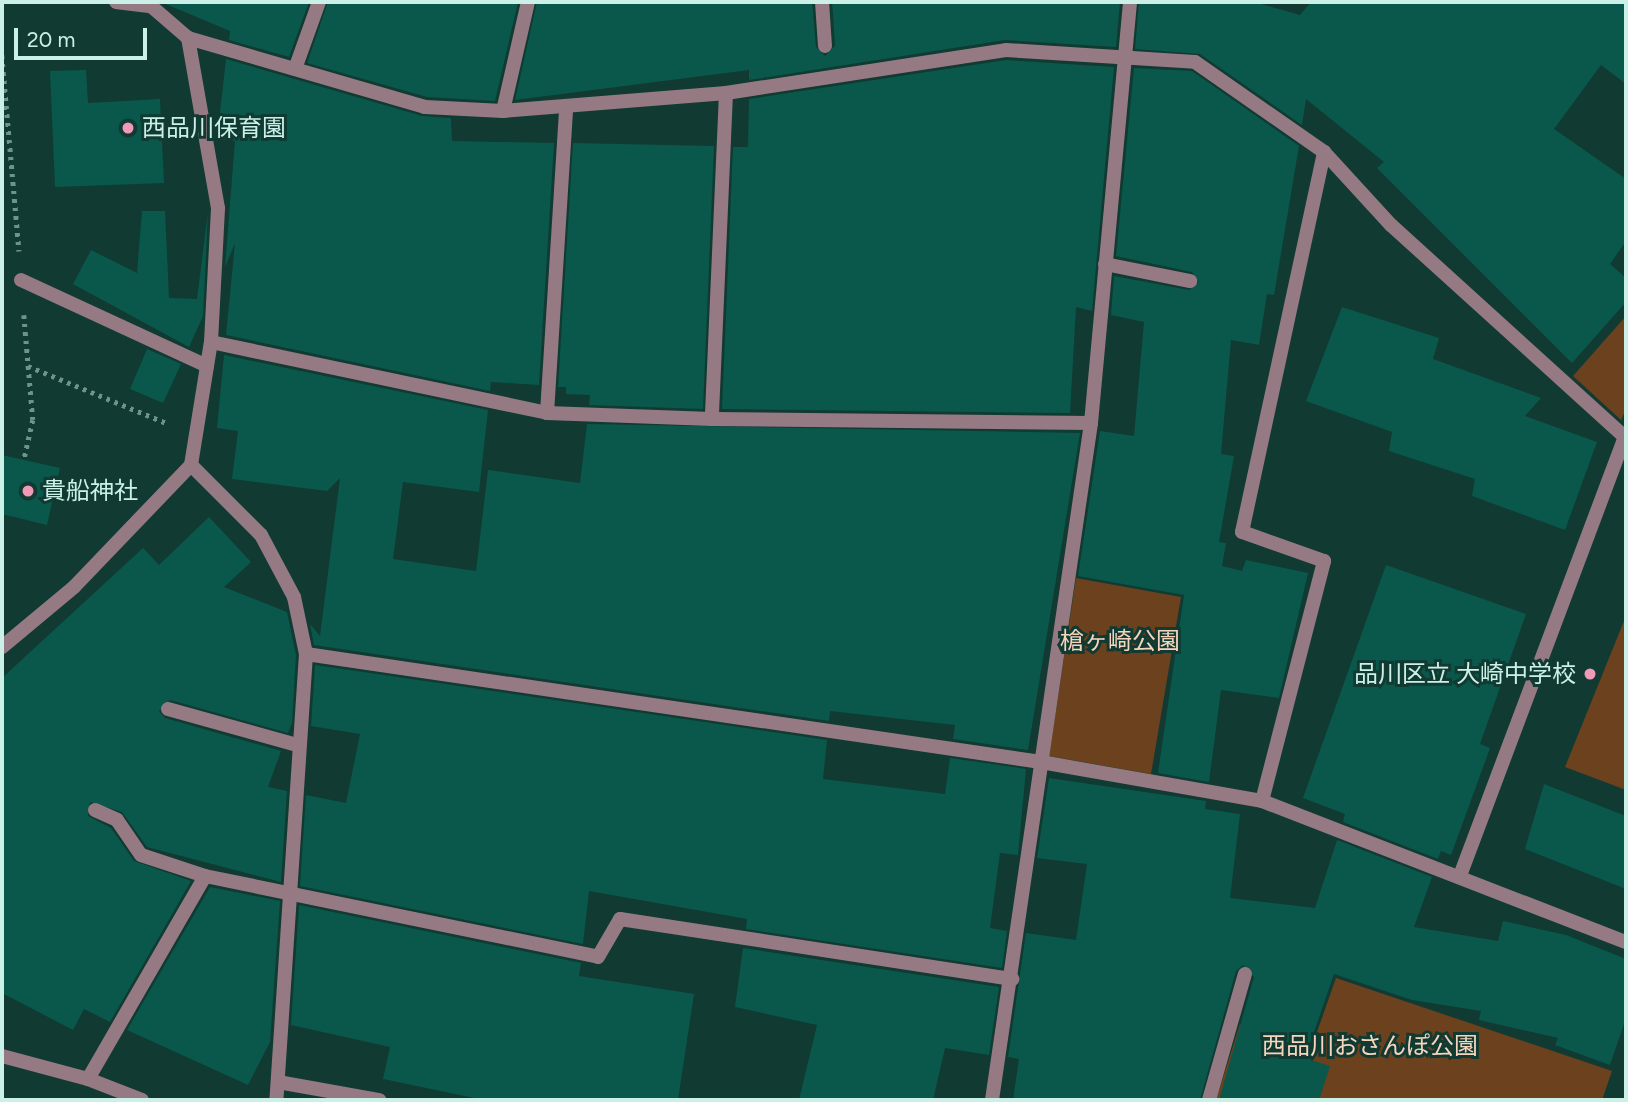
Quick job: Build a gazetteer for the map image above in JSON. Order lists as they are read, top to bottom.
{
  "parks": ["槍ヶ崎公園", "西品川おさんぽ公園"],
  "places": ["西品川保育園", "貴船神社", "品川区立 大崎中学校"],
  "scale_bar": "20 m"
}
